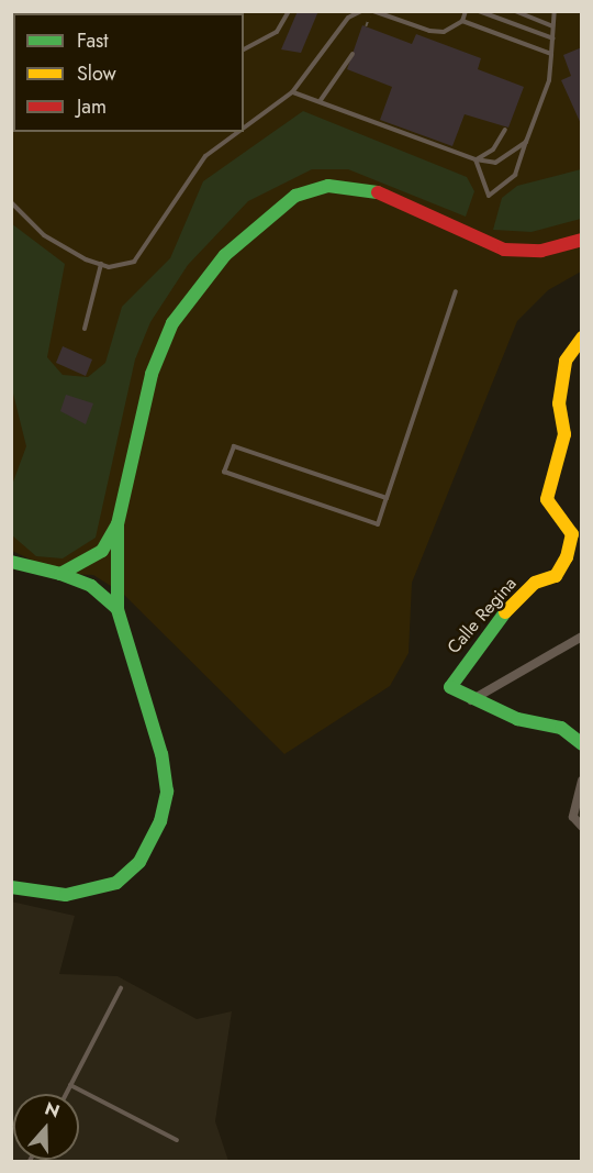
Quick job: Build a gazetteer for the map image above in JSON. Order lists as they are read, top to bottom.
{
  "streets": {
    "main road": ["Calle Regina"]
  },
  "legend": ["Fast", "Slow", "Jam"],
  "north": "top"
}
